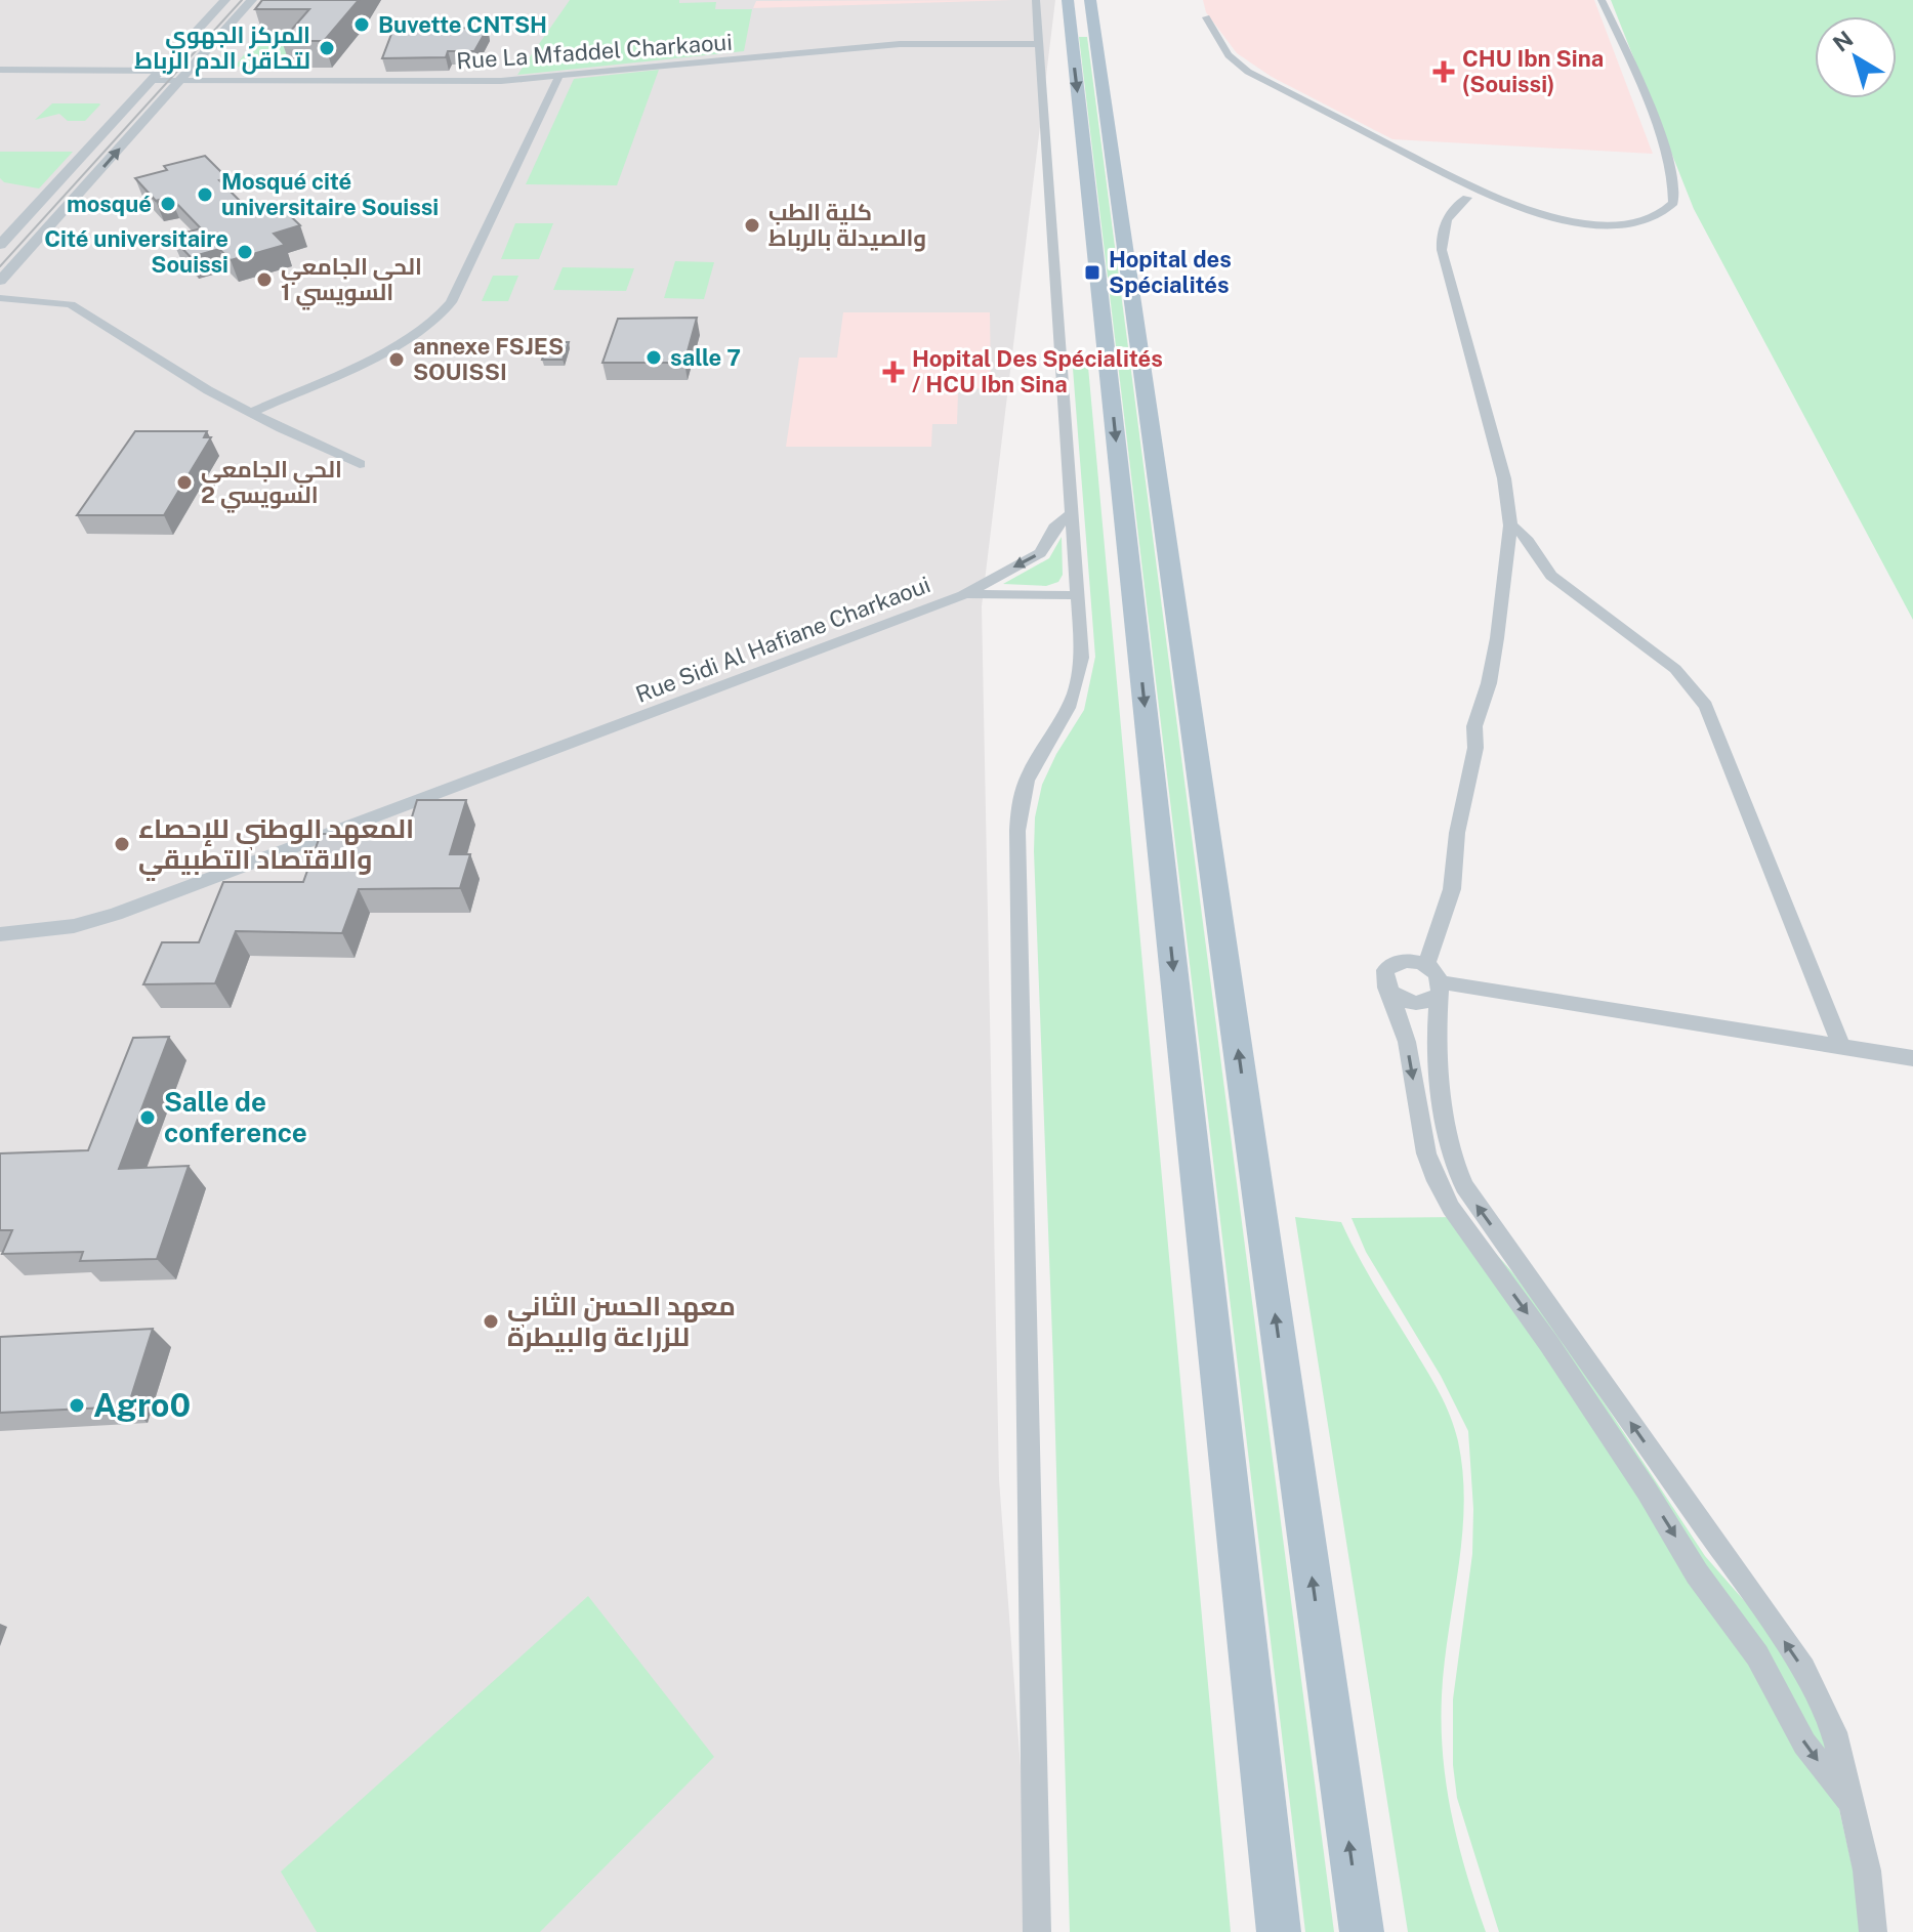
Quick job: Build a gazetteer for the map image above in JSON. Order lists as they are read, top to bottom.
{
  "streets": {
    "street": ["Rue La Mfaddel Charkaoui", "Rue Sidi Al Hafiane Charkaoui"]
  },
  "places": {
    "other": [
      "Buvette CNTSH",
      "المركز الجهوي لتحاقن الدم الرباط",
      "Mosqué cité universitaire Souissi",
      "mosqué",
      "كلية الطب والصيدلة بالرباط",
      "Cité universitaire Souissi",
      "الحي الجامعي السويسي 1",
      "salle 7",
      "annexe FSJES SOUISSI",
      "الحي الجامعي السويسي 2",
      "المعهد الوطني للإحصاء والاقتصاد التطبيقي",
      "Salle de conference",
      "معهد الحسن الثاني للزراعة والبيطرة",
      "Agro0"
    ],
    "health": ["CHU Ibn Sina (Souissi)", "Hopital Des Spécialités / HCU Ibn Sina"],
    "transit": ["Hopital des Spécialités"]
  },
  "north": "top left"
}
